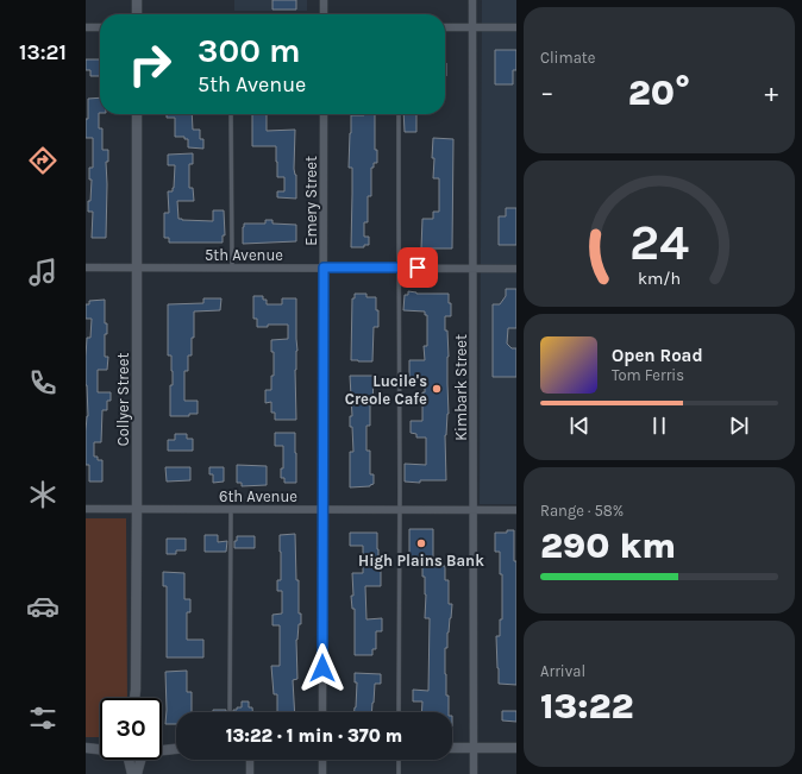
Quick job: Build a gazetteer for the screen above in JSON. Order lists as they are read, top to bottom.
{
  "streets": {
    "street": [
      "Emery Street",
      "5th Avenue",
      "Kimbark Street",
      "Collyer Street",
      "6th Avenue"
    ]
  },
  "crossings": [
    ["Emery Street", "5th Avenue"],
    ["Emery Street", "6th Avenue"],
    ["5th Avenue", "Kimbark Street"],
    ["5th Avenue", "Collyer Street"],
    ["Kimbark Street", "6th Avenue"],
    ["Collyer Street", "6th Avenue"]
  ],
  "places": ["Lucile's Creole Cafe", "High Plains Bank"],
  "page": {
    "tabs": "13:21",
    "tile": [
      "Climate",
      ["Range · 58%", "290 km"],
      ["Arrival", "13:22"]
    ],
    "turn": ["300 m", "5th Avenue"],
    "heat": ["−", "20°", "+"],
    "song": ["Open Road", "Tom Ferris"],
    "limit": "30",
    "trip": "13:22 · 1 min · 370 m",
    "gauge": ["24", "km/h"]
  }
}
